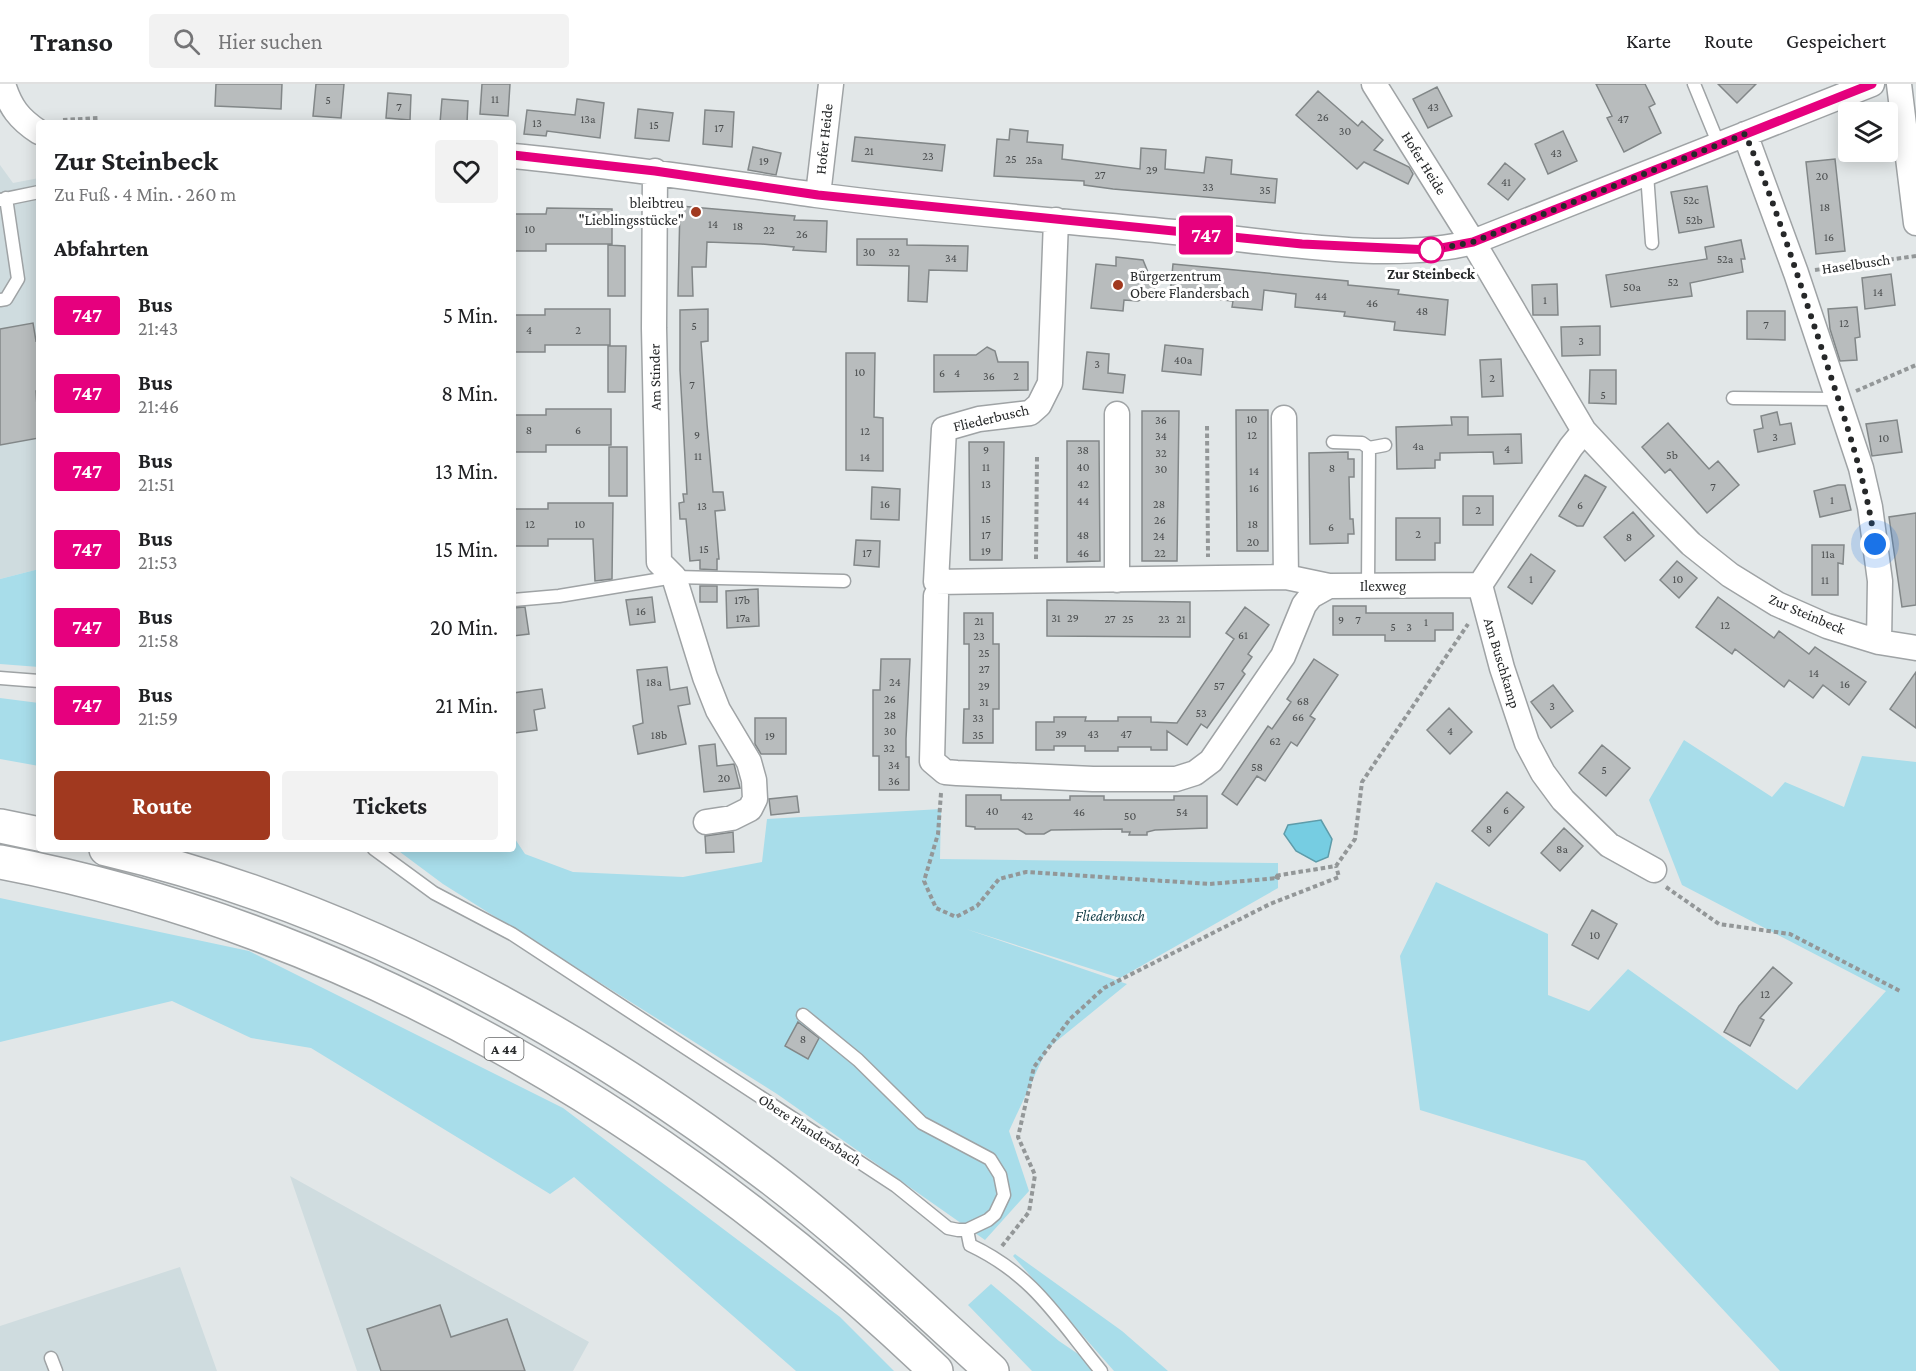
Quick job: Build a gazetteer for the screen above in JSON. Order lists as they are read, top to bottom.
{
  "streets": {
    "highway": ["A 44"],
    "street": [
      "Hofer Heide",
      "Am Stinder",
      "Fliederbusch",
      "Ilexweg",
      "Zur Steinbeck",
      "Am Buschkamp"
    ],
    "lane": ["Obere Flandersbach"],
    "path": ["Haselbusch"]
  },
  "crossings": [
    ["Hofer Heide", "Zur Steinbeck"],
    ["Fliederbusch", "Ilexweg"],
    ["Ilexweg", "Am Buschkamp"]
  ],
  "parks": ["Fliederbusch"],
  "places": ["bleibtreu \"Lieblingsstücke\"", "Zur Steinbeck", "Bürgerzentrum Obere Flandersbach"],
  "lines": ["bus line 747"],
  "house_numbers": [
    "11",
    "5",
    "7",
    "43",
    "26",
    "13a",
    "47",
    "13",
    "15",
    "17",
    "30",
    "21",
    "43",
    "23",
    "25",
    "25a",
    "19",
    "29",
    "27",
    "20",
    "41",
    "33",
    "35",
    "52c",
    "18",
    "52b",
    "14",
    "18",
    "10",
    "22",
    "26",
    "16",
    "30",
    "32",
    "34",
    "52a",
    "52",
    "50a",
    "14",
    "44",
    "1",
    "46",
    "48",
    "12",
    "7",
    "5",
    "4",
    "2",
    "3",
    "40a",
    "3",
    "10",
    "6",
    "4",
    "36",
    "2",
    "2",
    "7",
    "5",
    "10",
    "36",
    "8",
    "6",
    "12",
    "9",
    "12",
    "34",
    "3",
    "10",
    "4a",
    "4",
    "9",
    "38",
    "32",
    "5b",
    "11",
    "14",
    "11",
    "40",
    "8",
    "30",
    "14",
    "13",
    "42",
    "7",
    "16",
    "1",
    "44",
    "16",
    "28",
    "6",
    "13",
    "2",
    "15",
    "26",
    "12",
    "10",
    "18",
    "6",
    "2",
    "17",
    "48",
    "24",
    "8",
    "20",
    "15",
    "19",
    "17",
    "46",
    "22",
    "11a",
    "1",
    "10",
    "11",
    "17b",
    "16",
    "17a",
    "31",
    "29",
    "27",
    "25",
    "23",
    "21",
    "9",
    "7",
    "21",
    "1",
    "12",
    "5",
    "3",
    "61",
    "23",
    "25",
    "27",
    "14",
    "18a",
    "24",
    "16",
    "29",
    "57",
    "26",
    "68",
    "31",
    "3",
    "53",
    "28",
    "66",
    "33",
    "30",
    "4",
    "39",
    "43",
    "47",
    "18b",
    "35",
    "19",
    "62",
    "32",
    "34",
    "58",
    "5",
    "20",
    "36",
    "6",
    "40",
    "46",
    "54",
    "42",
    "50",
    "8",
    "8a",
    "10",
    "12",
    "8"
  ],
  "page": {
    "header": "Transo",
    "search": "Hier suchen",
    "nav": ["Karte", "Route", "Gespeichert"],
    "on_map": "747",
    "heading": [
      ["Zur Steinbeck", "Zu Fuß · 4 Min. · 260 m"],
      "Abfahrten"
    ],
    "list": [
      {
        "mark": "747",
        "name": "Bus",
        "note": "21:43",
        "value": "5 Min."
      },
      {
        "mark": "747",
        "name": "Bus",
        "note": "21:46",
        "value": "8 Min."
      },
      {
        "mark": "747",
        "name": "Bus",
        "note": "21:51",
        "value": "13 Min."
      },
      {
        "mark": "747",
        "name": "Bus",
        "note": "21:53",
        "value": "15 Min."
      },
      {
        "mark": "747",
        "name": "Bus",
        "note": "21:58",
        "value": "20 Min."
      },
      {
        "mark": "747",
        "name": "Bus",
        "note": "21:59",
        "value": "21 Min."
      }
    ],
    "buttons": ["Route", "Tickets"]
  }
}
